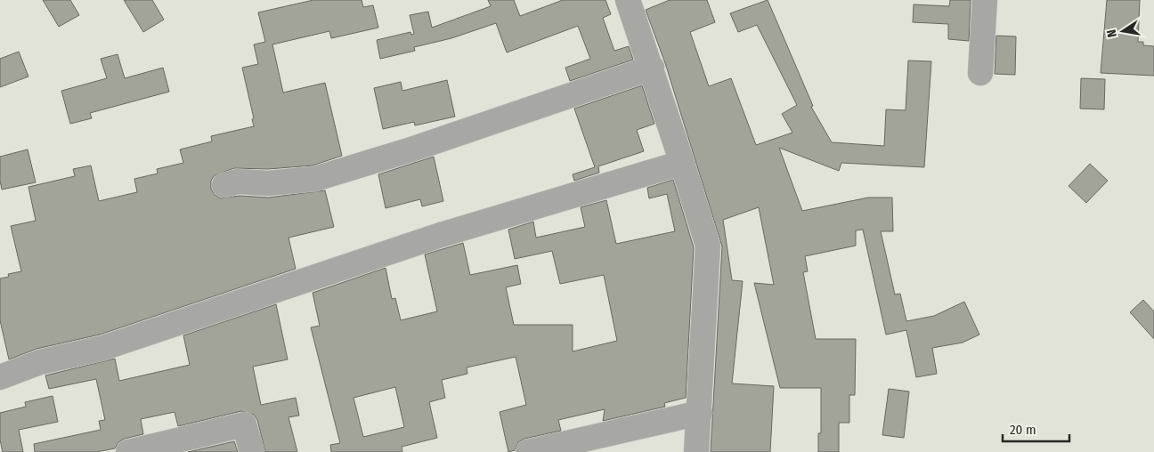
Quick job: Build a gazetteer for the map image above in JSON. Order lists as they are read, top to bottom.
{
  "scale_bar": "20 m",
  "north": "left"
}
